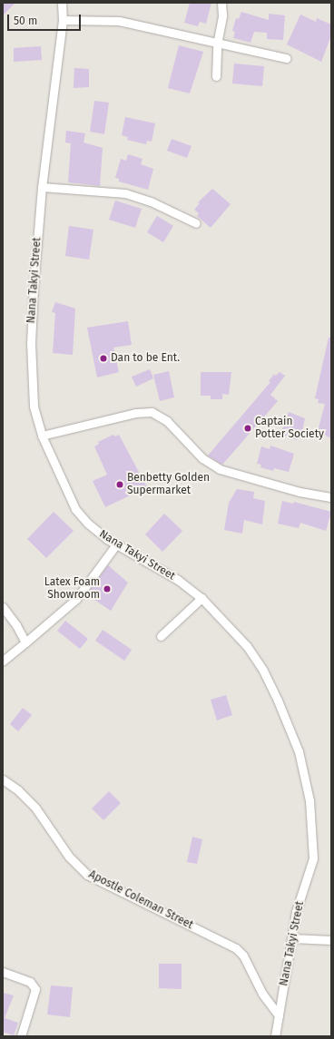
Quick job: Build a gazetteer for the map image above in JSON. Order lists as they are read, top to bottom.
{
  "streets": {
    "street": ["Nana Takyi Street", "Apostle Coleman Street"]
  },
  "crossings": [
    ["Nana Takyi Street", "Apostle Coleman Street"]
  ],
  "places": [
    "Dan to be Ent.",
    "Captain Potter Society",
    "Benbetty Golden Supermarket",
    "Latex Foam Showroom"
  ],
  "scale_bar": "50 m"
}
